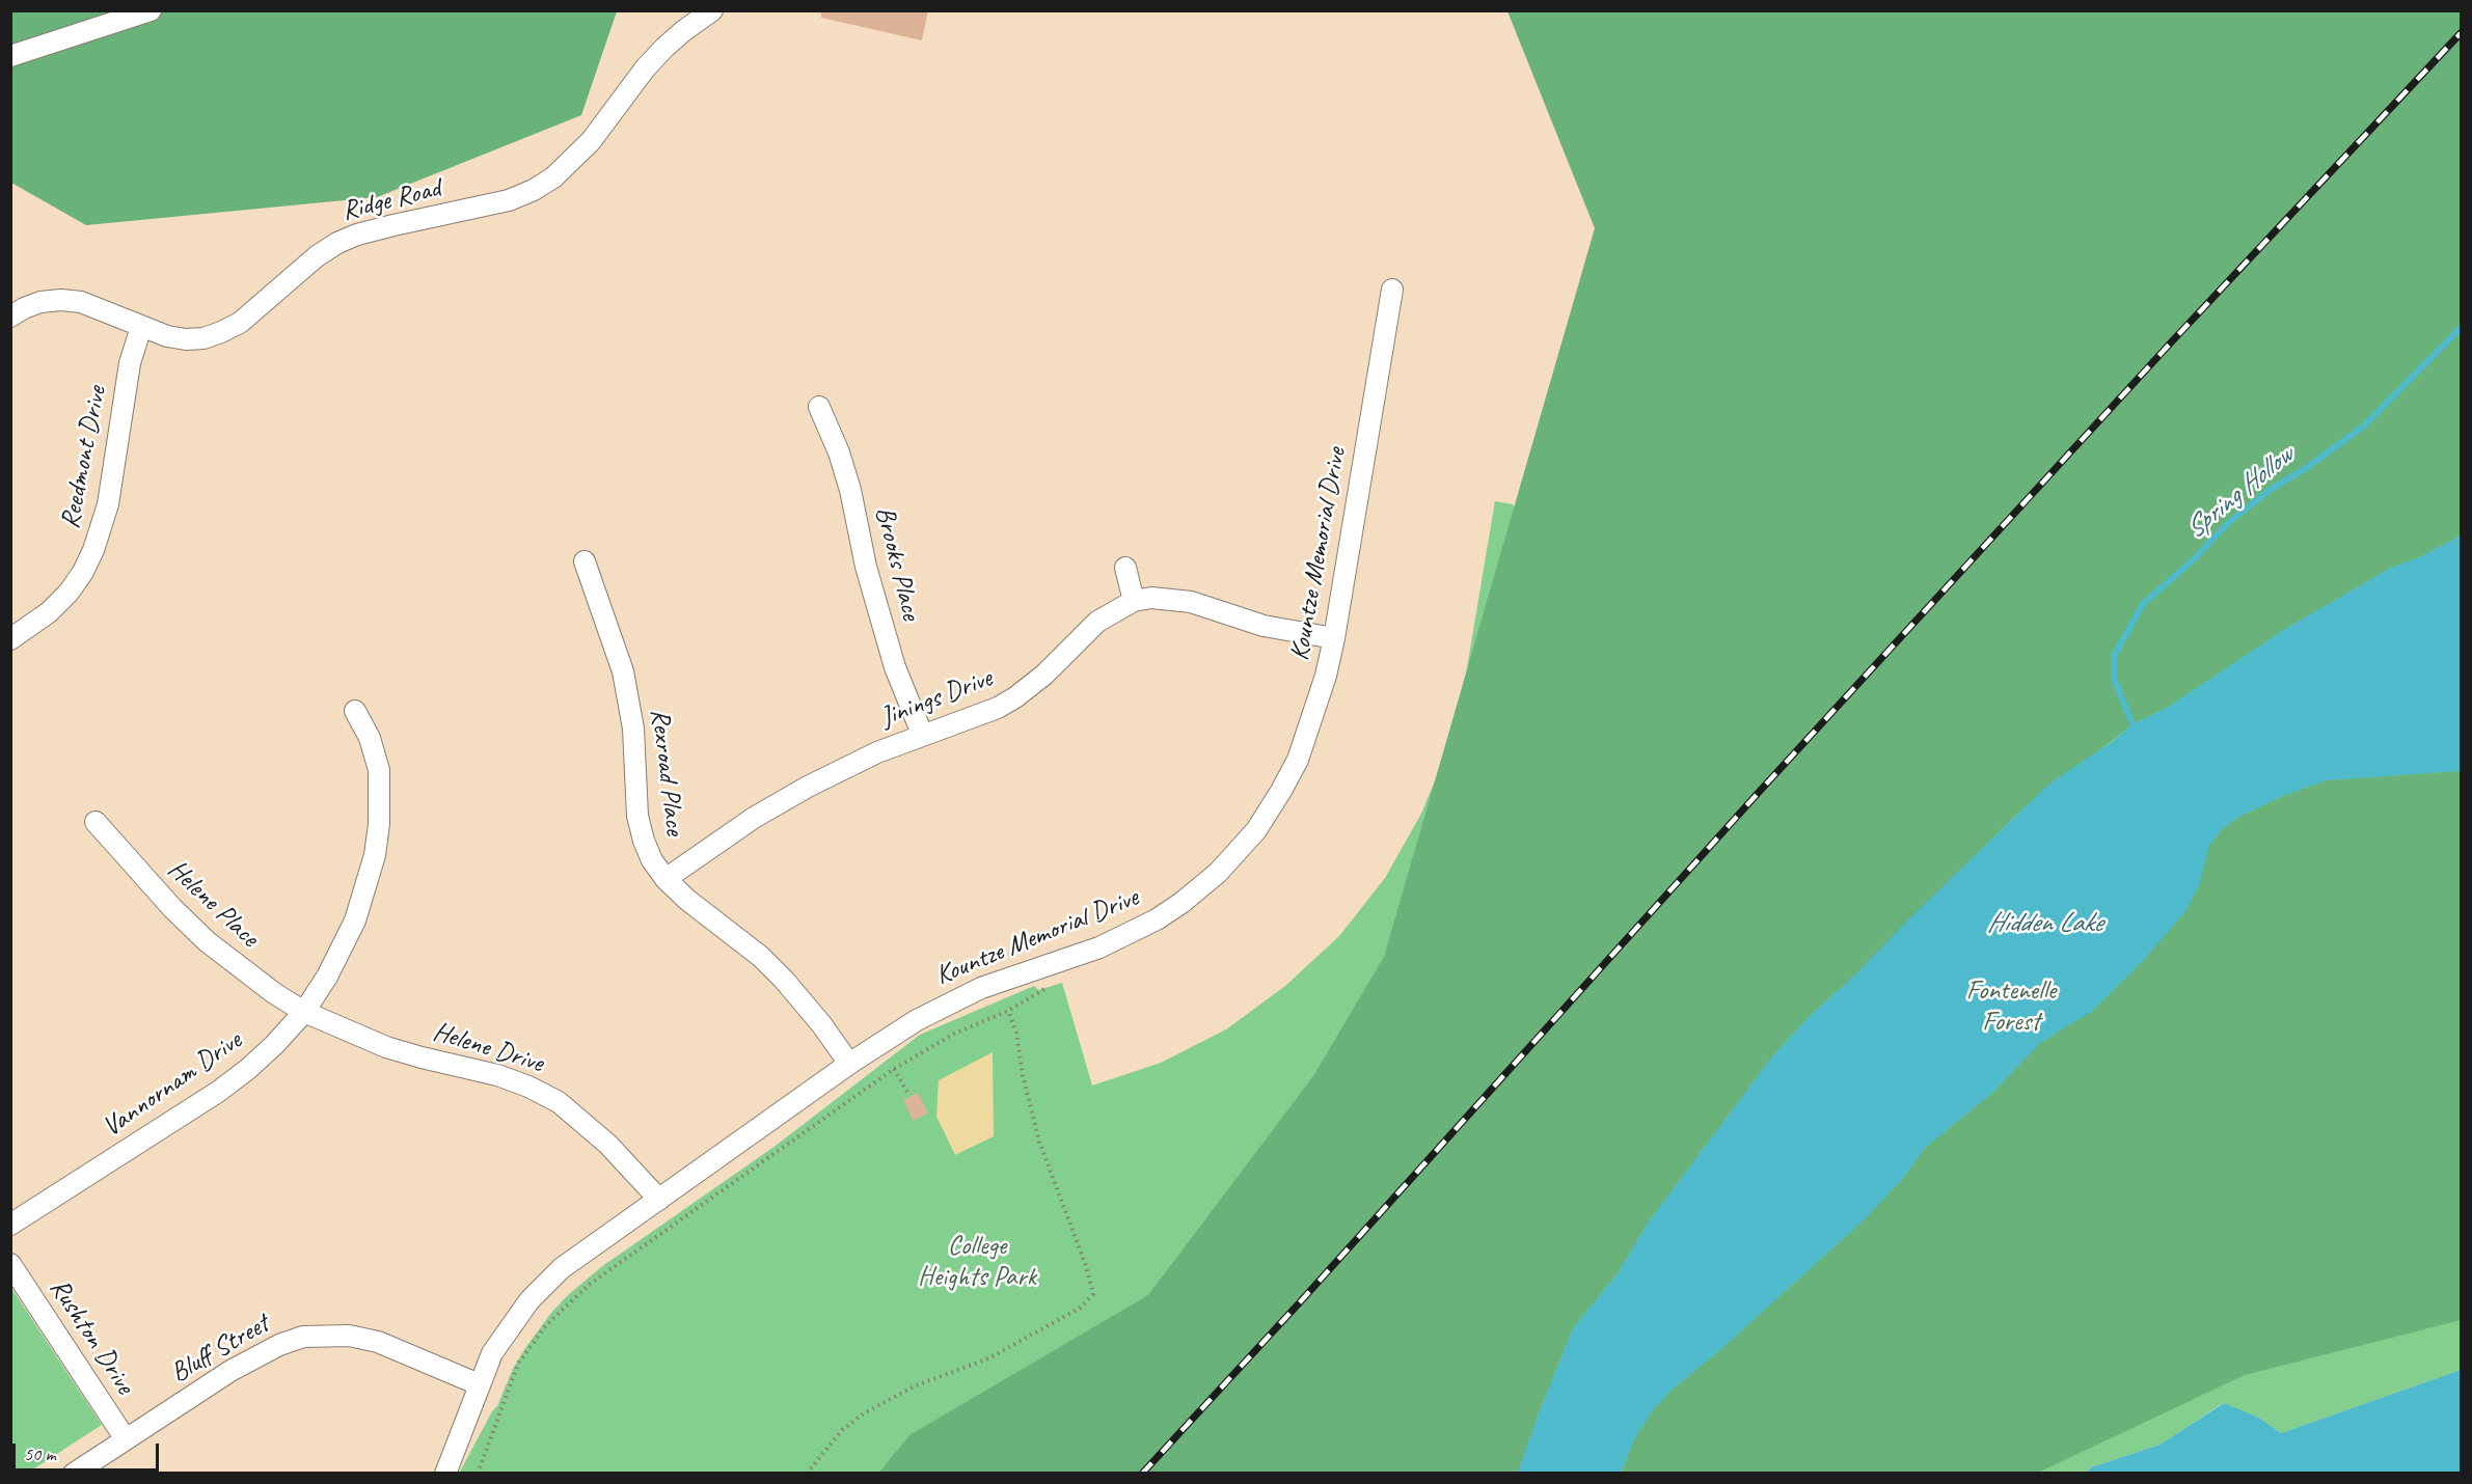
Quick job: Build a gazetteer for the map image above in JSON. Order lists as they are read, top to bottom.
{
  "streets": {
    "street": [
      "Ridge Road",
      "Reedmont Drive",
      "Kountze Memorial Drive",
      "Brooks Place",
      "Jinings Drive",
      "Rexroad Place",
      "Helene Place",
      "Helene Drive",
      "Vannornam Drive",
      "Rushton Drive",
      "Bluff Street"
    ]
  },
  "crossings": [
    ["Ridge Road", "Reedmont Drive"],
    ["Kountze Memorial Drive", "Jinings Drive"],
    ["Kountze Memorial Drive", "Rexroad Place"],
    ["Kountze Memorial Drive", "Helene Drive"],
    ["Kountze Memorial Drive", "Bluff Street"],
    ["Brooks Place", "Jinings Drive"],
    ["Jinings Drive", "Rexroad Place"],
    ["Helene Place", "Helene Drive"],
    ["Helene Place", "Vannornam Drive"],
    ["Helene Drive", "Vannornam Drive"],
    ["Rushton Drive", "Bluff Street"]
  ],
  "water": ["Spring Hollow", "Hidden Lake"],
  "parks": ["Fontenelle Forest", "College Heights Park"],
  "scale_bar": "50 m"
}
